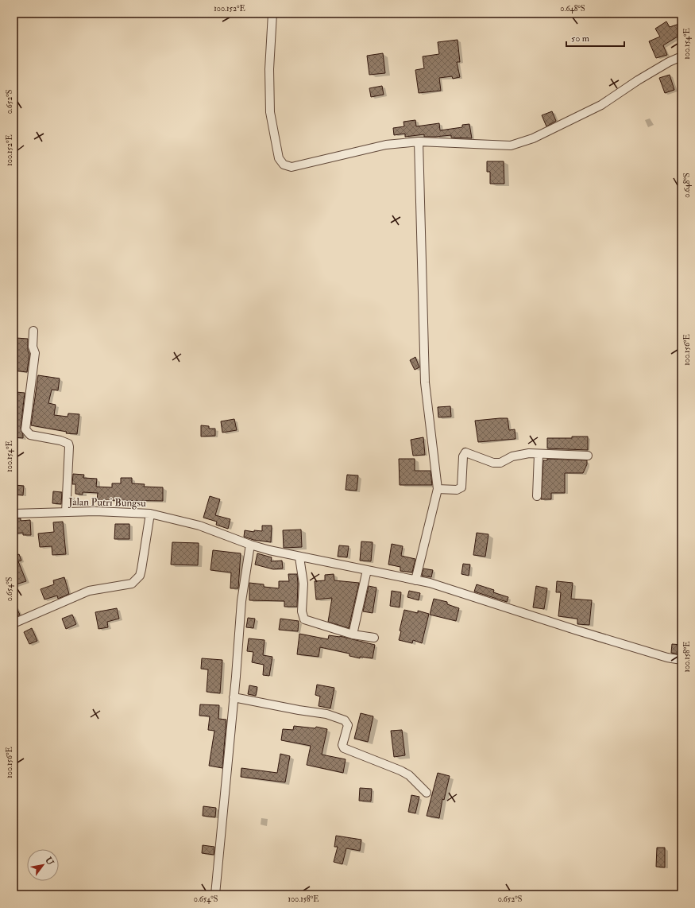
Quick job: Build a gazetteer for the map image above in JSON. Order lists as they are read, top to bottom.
{
  "streets": {
    "street": ["Jalan Putri Bungsu"]
  },
  "scale_bar": "50 m",
  "north": "top right",
  "coordinates": [
    "100.152°E",
    "0.648°S",
    "100.154°E",
    "0.652°S",
    "100.156°E",
    "0.654°S",
    "100.158°E"
  ]
}
